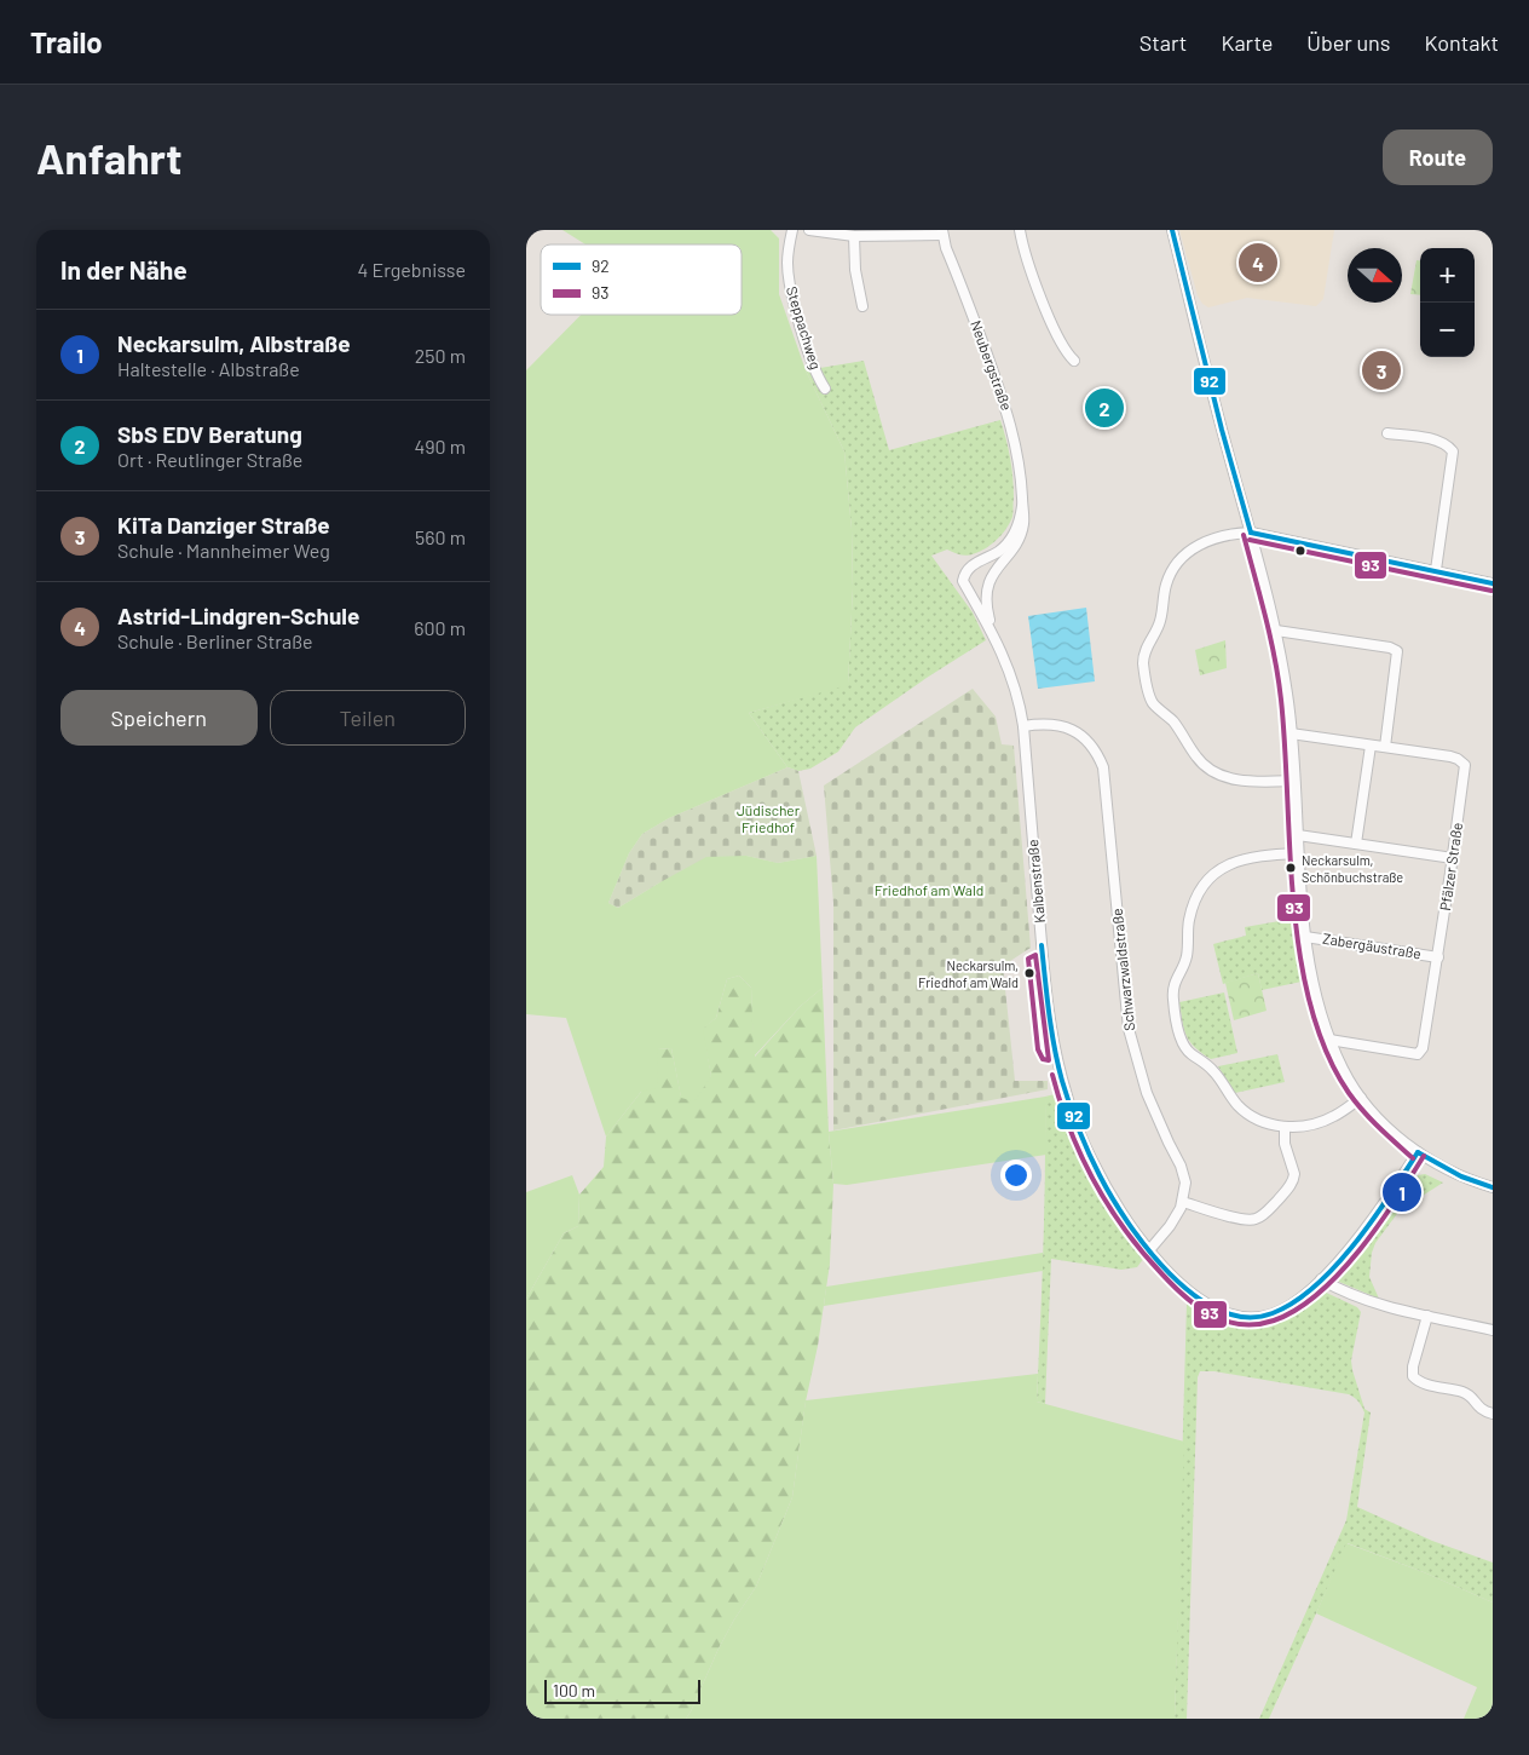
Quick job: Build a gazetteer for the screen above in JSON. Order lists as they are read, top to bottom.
{
  "streets": {
    "street": [
      "Steppachweg",
      "Neubergstraße",
      "Pfälzer Straße",
      "Kalbenstraße",
      "Zabergäustraße",
      "Schwarzwaldstraße"
    ]
  },
  "crossings": [
    ["Neubergstraße", "Kalbenstraße"],
    ["Pfälzer Straße", "Zabergäustraße"],
    ["Kalbenstraße", "Schwarzwaldstraße"]
  ],
  "parks": ["Jüdischer Friedhof", "Friedhof am Wald"],
  "places": ["Neckarsulm, Schönbuchstraße", "Neckarsulm, Friedhof am Wald"],
  "lines": ["transit line 92", "transit line 93"],
  "legend": ["92", "93"],
  "scale_bar": "100 m",
  "north": "right",
  "page": {
    "header": "Trailo",
    "nav": [
      "Start",
      "Karte",
      "Über uns",
      "Kontakt"
    ],
    "buttons": [
      "Route",
      ["Speichern", "Teilen"]
    ],
    "title": "Anfahrt",
    "heading": ["In der Nähe", "4 Ergebnisse"],
    "pins": [
      "4",
      "3",
      "2",
      "1"
    ],
    "map_buttons": ["+", "−"],
    "list": [
      {
        "mark": "1",
        "name": "Neckarsulm, Albstraße",
        "note": "Haltestelle · Albstraße",
        "value": "250 m"
      },
      {
        "mark": "2",
        "name": "SbS EDV Beratung",
        "note": "Ort · Reutlinger Straße",
        "value": "490 m"
      },
      {
        "mark": "3",
        "name": "KiTa Danziger Straße",
        "note": "Schule · Mannheimer Weg",
        "value": "560 m"
      },
      {
        "mark": "4",
        "name": "Astrid-Lindgren-Schule",
        "note": "Schule · Berliner Straße",
        "value": "600 m"
      }
    ],
    "scale": "100 m"
  }
}
